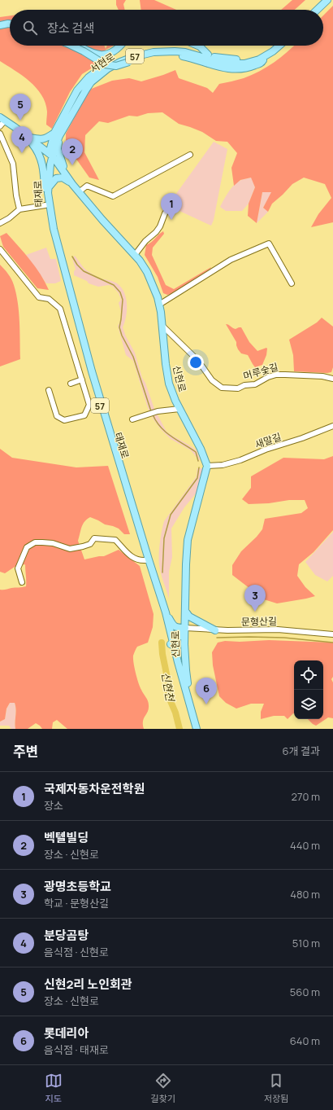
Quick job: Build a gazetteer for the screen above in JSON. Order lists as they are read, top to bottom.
{
  "streets": {
    "main road": [
      "57",
      "서현로",
      "태재로",
      "신현로"
    ],
    "street": ["머루숯길", "새말길", "문형산길"]
  },
  "crossings": [
    ["서현로", "태재로"],
    ["서현로", "신현로"],
    ["태재로", "신현로"],
    ["머루숯길", "신현로"],
    ["신현로", "새말길"],
    ["신현로", "문형산길"]
  ],
  "water": ["신현천"],
  "page": {
    "search": "장소 검색",
    "pins": [
      "5",
      "4",
      "2",
      "1",
      "3",
      "6"
    ],
    "heading": ["주변", "6개 결과"],
    "list": [
      {
        "mark": "1",
        "name": "국제자동차운전학원",
        "note": "장소",
        "value": "270 m"
      },
      {
        "mark": "2",
        "name": "벡텔빌딩",
        "note": "장소 · 신현로",
        "value": "440 m"
      },
      {
        "mark": "3",
        "name": "광명초등학교",
        "note": "학교 · 문형산길",
        "value": "480 m"
      },
      {
        "mark": "4",
        "name": "분당곰탕",
        "note": "음식점 · 신현로",
        "value": "510 m"
      },
      {
        "mark": "5",
        "name": "신현2리 노인회관",
        "note": "장소 · 신현로",
        "value": "560 m"
      },
      {
        "mark": "6",
        "name": "롯데리아",
        "note": "음식점 · 태재로",
        "value": "640 m"
      }
    ],
    "nav": ["지도", "길찾기", "저장됨"]
  }
}
